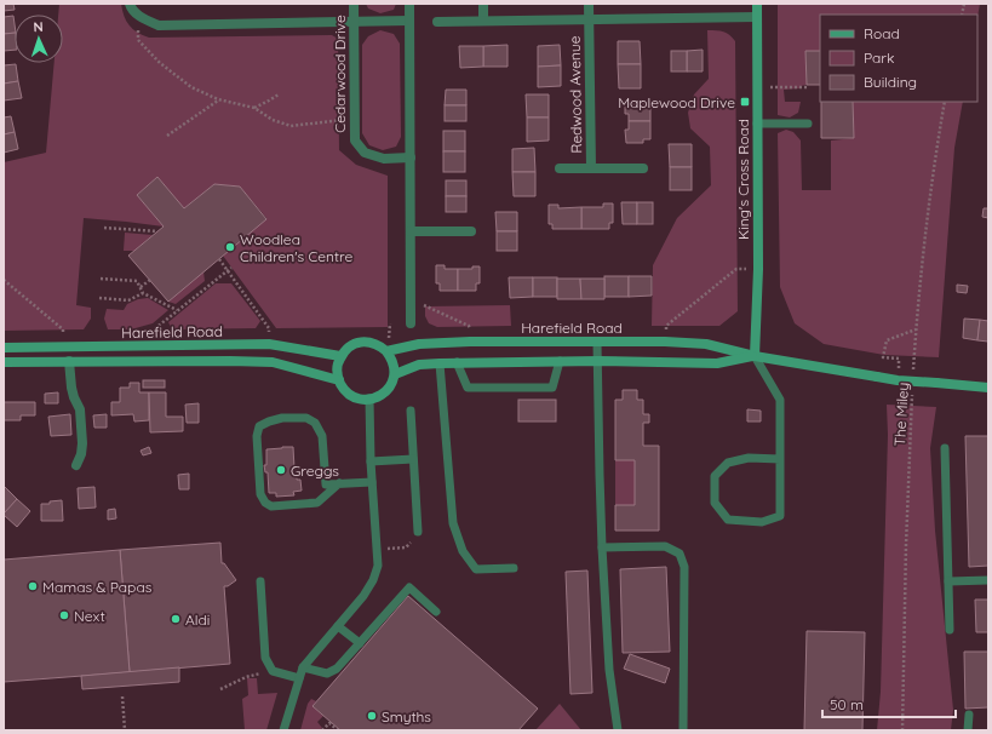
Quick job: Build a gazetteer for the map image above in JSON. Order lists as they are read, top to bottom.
{
  "streets": {
    "street": [
      "Cedarwood Drive",
      "Redwood Avenue",
      "King's Cross Road",
      "Harefield Road"
    ],
    "path": ["The Miley"]
  },
  "crossings": [
    ["King's Cross Road", "Harefield Road"]
  ],
  "places": {
    "transit": ["Maplewood Drive"],
    "other": [
      "Woodlea Children's Centre",
      "Greggs",
      "Mamas & Papas",
      "Next",
      "Aldi",
      "Smyths"
    ]
  },
  "legend": ["Road", "Park", "Building"],
  "scale_bar": "50 m",
  "north": "top"
}
